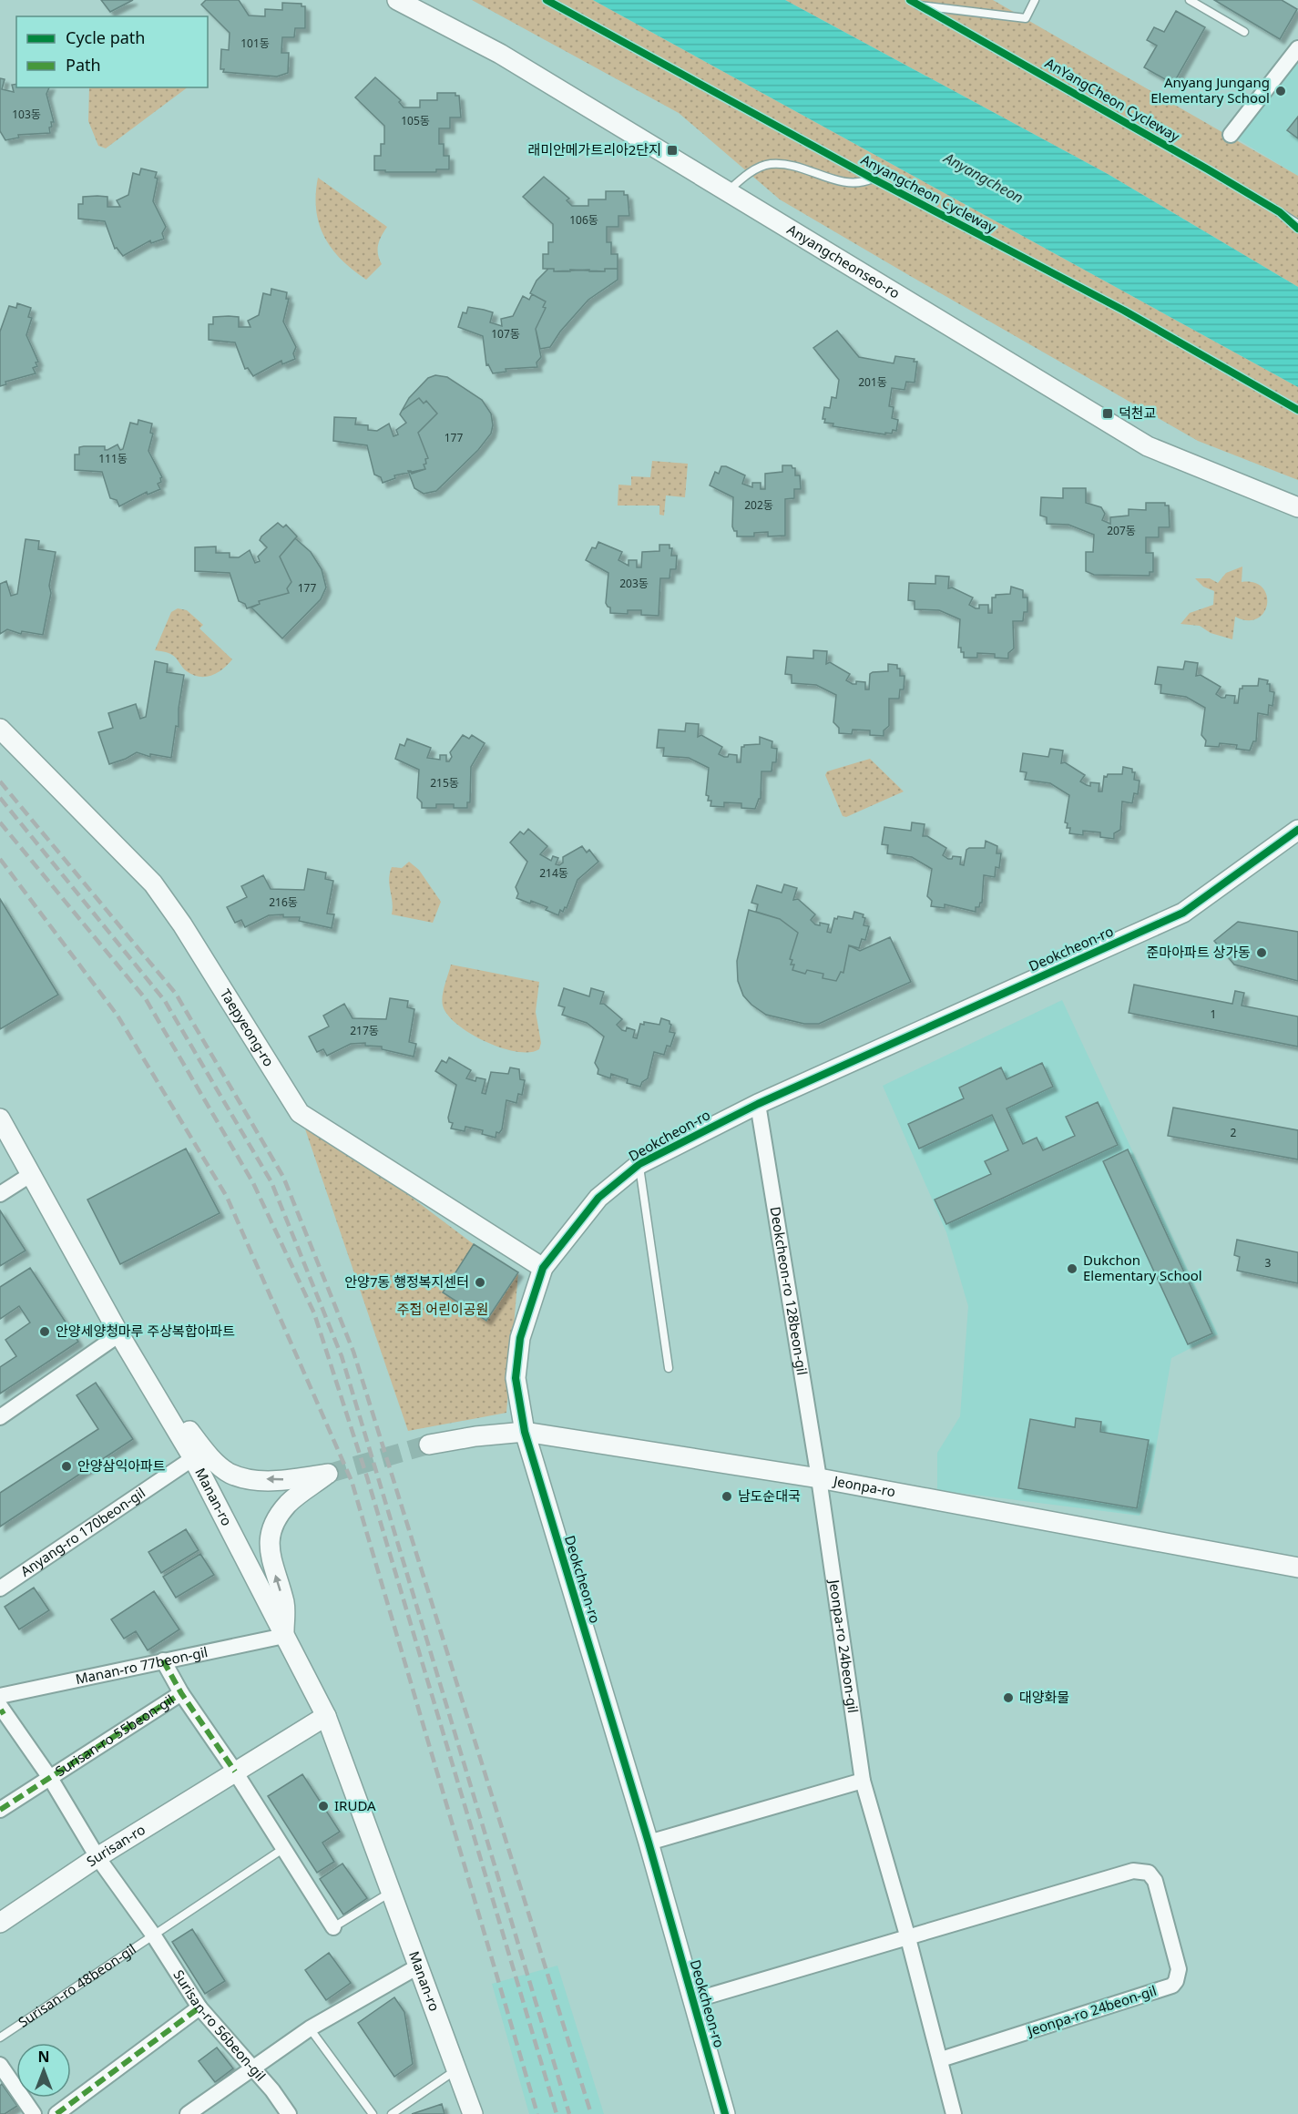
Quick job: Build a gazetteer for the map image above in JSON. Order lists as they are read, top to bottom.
{
  "streets": {
    "street": [
      "Anyangcheonseo-ro",
      "Deokcheon-ro",
      "Taepyeong-ro",
      "Deokcheon-ro 128beon-gil",
      "Jeonpa-ro",
      "Manan-ro",
      "Anyang-ro 170beon-gil",
      "Jeonpa-ro 24beon-gil",
      "Manan-ro 77beon-gil",
      "Surisan-ro 55beon-gil",
      "Surisan-ro",
      "Surisan-ro 56beon-gil"
    ],
    "lane": ["Surisan-ro 48beon-gil"],
    "cycle path": ["AnYangCheon Cycleway", "Anyangcheon Cycleway"]
  },
  "crossings": [
    ["Deokcheon-ro", "Taepyeong-ro"],
    ["Deokcheon-ro", "Deokcheon-ro 128beon-gil"],
    ["Deokcheon-ro", "Jeonpa-ro"],
    ["Deokcheon-ro", "Jeonpa-ro 24beon-gil"],
    ["Deokcheon-ro 128beon-gil", "Jeonpa-ro"],
    ["Deokcheon-ro 128beon-gil", "Jeonpa-ro 24beon-gil"],
    ["Jeonpa-ro", "Jeonpa-ro 24beon-gil"],
    ["Manan-ro", "Anyang-ro 170beon-gil"],
    ["Manan-ro", "Manan-ro 77beon-gil"],
    ["Manan-ro", "Surisan-ro"],
    ["Manan-ro 77beon-gil", "Surisan-ro 55beon-gil"],
    ["Surisan-ro 55beon-gil", "Surisan-ro"],
    ["Surisan-ro 55beon-gil", "Surisan-ro 56beon-gil"],
    ["Surisan-ro", "Surisan-ro 56beon-gil"],
    ["Surisan-ro 48beon-gil", "Surisan-ro 56beon-gil"]
  ],
  "water": ["Anyangcheon"],
  "parks": ["주접 어린이공원"],
  "places": {
    "other": [
      "Anyang Jungang Elementary School",
      "준마아파트 상가동",
      "Dukchon Elementary School",
      "안양7동 행정복지센터",
      "안양세양청마루 주상복합아파트",
      "안양삼익아파트",
      "남도순대국",
      "대양화물",
      "IRUDA"
    ],
    "transit": ["래미안메가트리아2단지", "덕천교"]
  },
  "house_numbers": [
    "101동",
    "103동",
    "105동",
    "106동",
    "107동",
    "201동",
    "177",
    "111동",
    "202동",
    "207동",
    "203동",
    "177",
    "215동",
    "214동",
    "216동",
    "1",
    "217동",
    "2",
    "3"
  ],
  "legend": ["Cycle path", "Path"],
  "north": "top"
}
